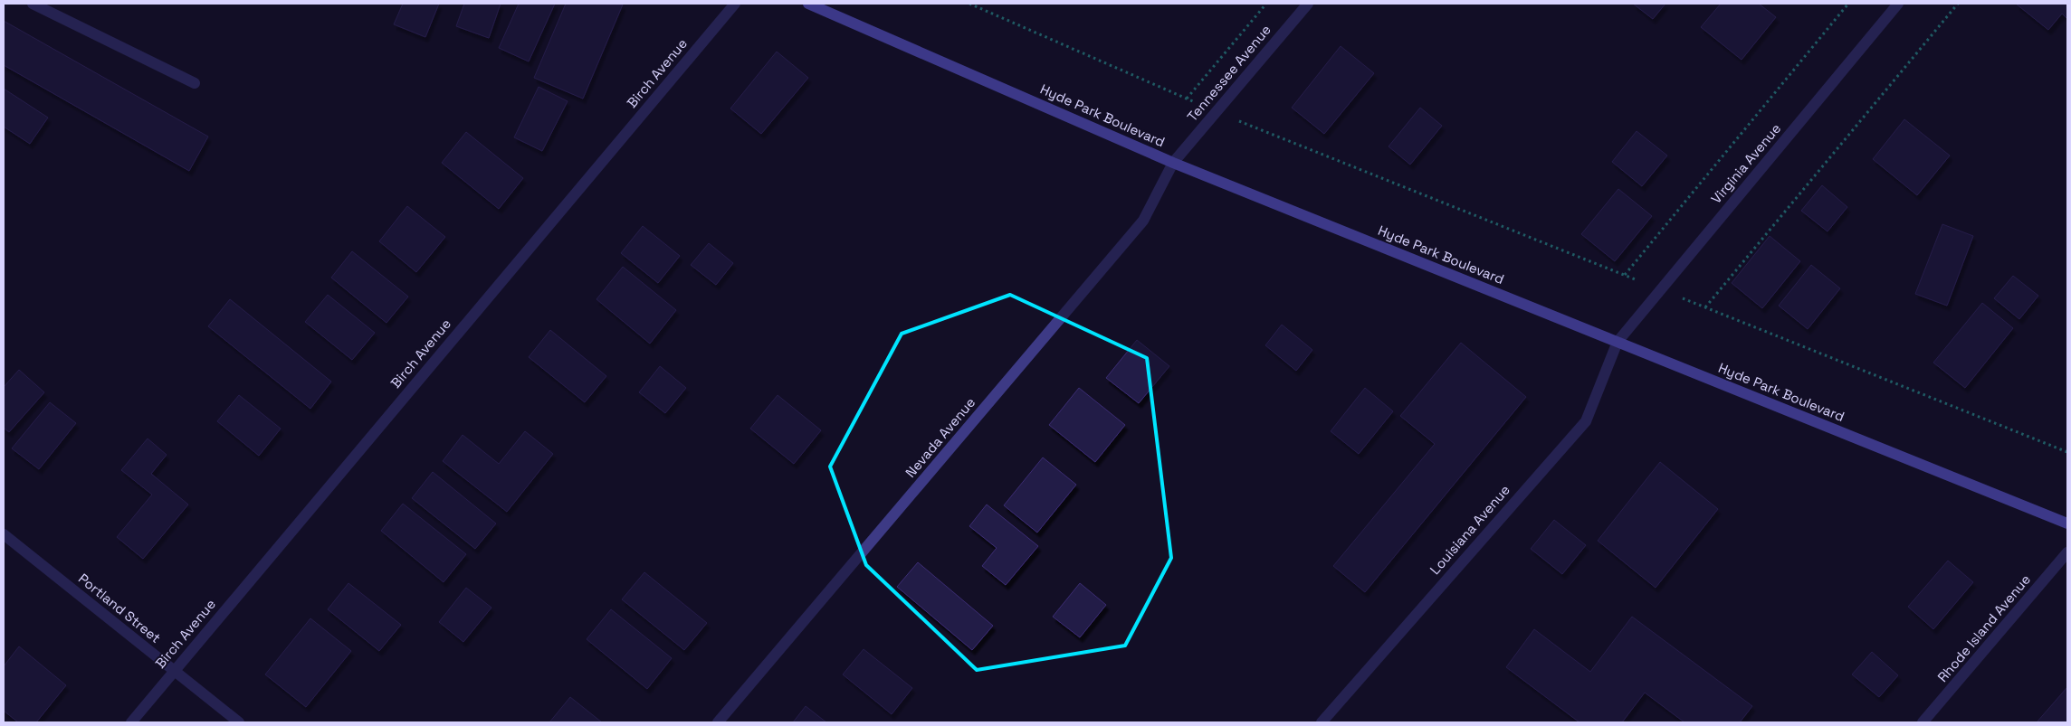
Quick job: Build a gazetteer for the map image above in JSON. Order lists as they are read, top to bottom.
{
  "streets": {
    "main road": ["Hyde Park Boulevard"],
    "street": [
      "Birch Avenue",
      "Tennessee Avenue",
      "Virginia Avenue",
      "Nevada Avenue",
      "Louisiana Avenue",
      "Portland Street",
      "Rhode Island Avenue"
    ]
  },
  "crossings": [
    ["Birch Avenue", "Portland Street"],
    ["Tennessee Avenue", "Hyde Park Boulevard"],
    ["Tennessee Avenue", "Nevada Avenue"],
    ["Hyde Park Boulevard", "Virginia Avenue"],
    ["Hyde Park Boulevard", "Nevada Avenue"],
    ["Hyde Park Boulevard", "Louisiana Avenue"],
    ["Virginia Avenue", "Louisiana Avenue"]
  ]
}
